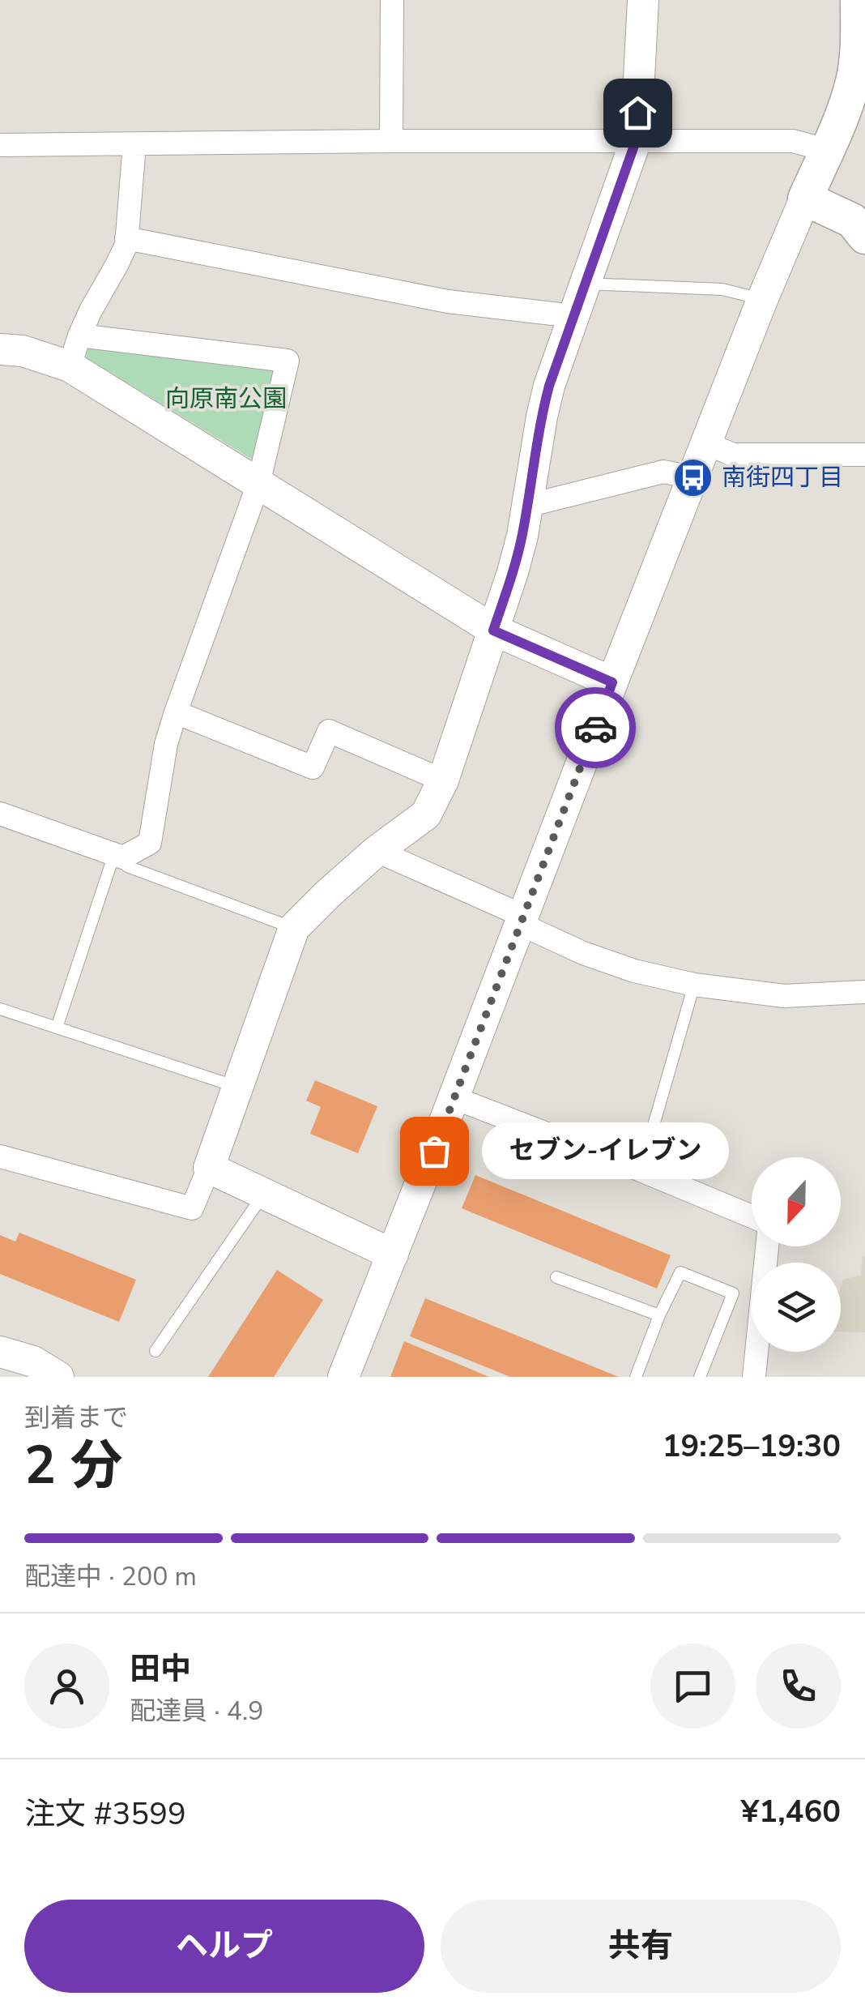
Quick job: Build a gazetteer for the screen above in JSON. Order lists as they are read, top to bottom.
{
  "parks": ["向原南公園"],
  "places": {
    "bus stop": ["南街四丁目"],
    "other": ["セブン-イレブン"]
  },
  "north": "bottom",
  "page": {
    "bubble": "セブン-イレブン",
    "heading": ["2 分", "到着まで", "19:25–19:30"],
    "panel": [
      "田中",
      "配達員 · 4.9",
      "注文 #3599",
      "¥1,460"
    ],
    "bar": "配達中 · 200 m",
    "buttons": ["ヘルプ", "共有"]
  }
}
